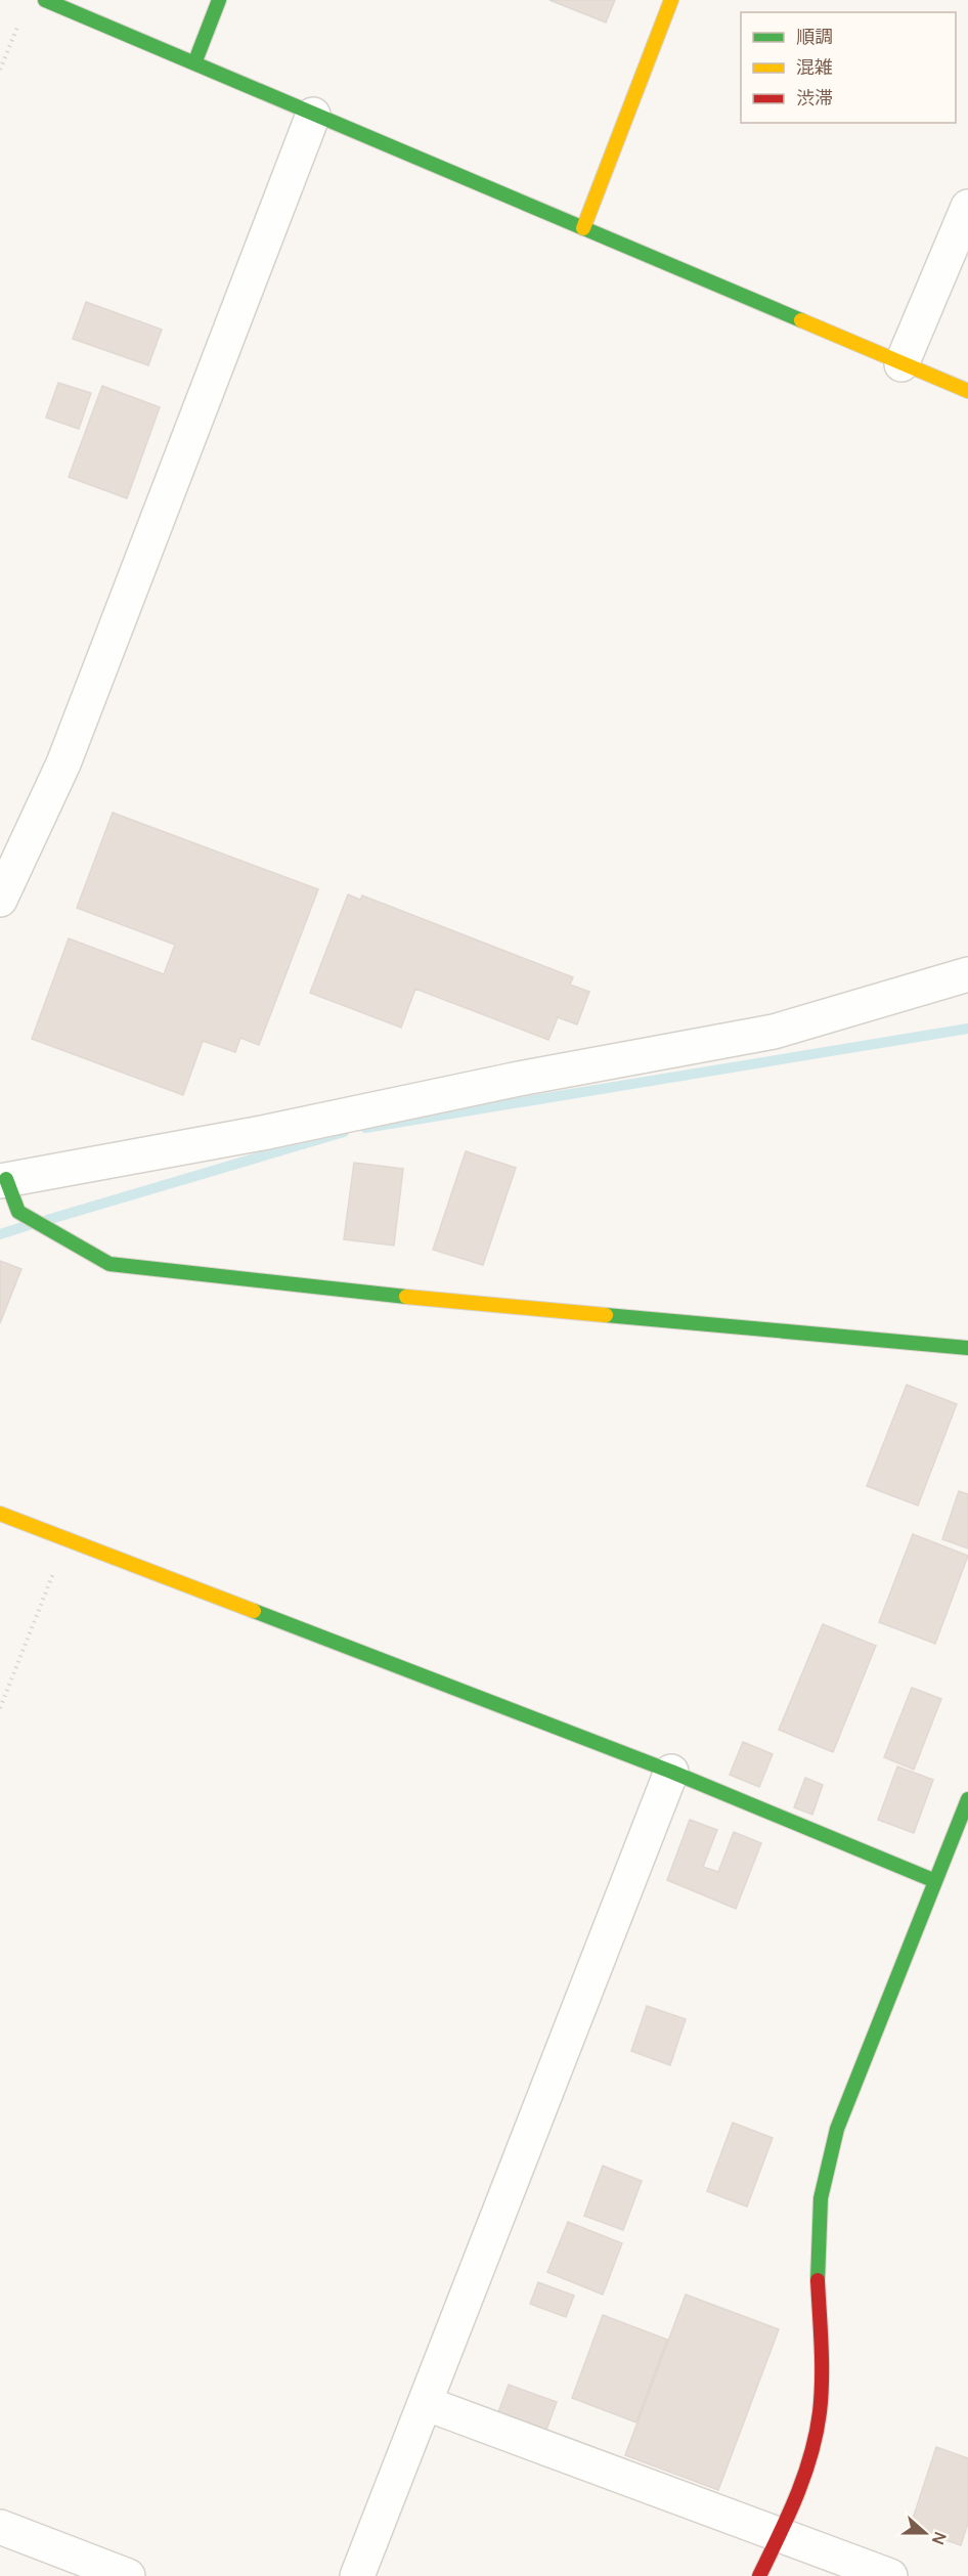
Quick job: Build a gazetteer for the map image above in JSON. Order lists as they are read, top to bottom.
{
  "legend": ["順調", "混雑", "渋滞"],
  "north": "right"
}
